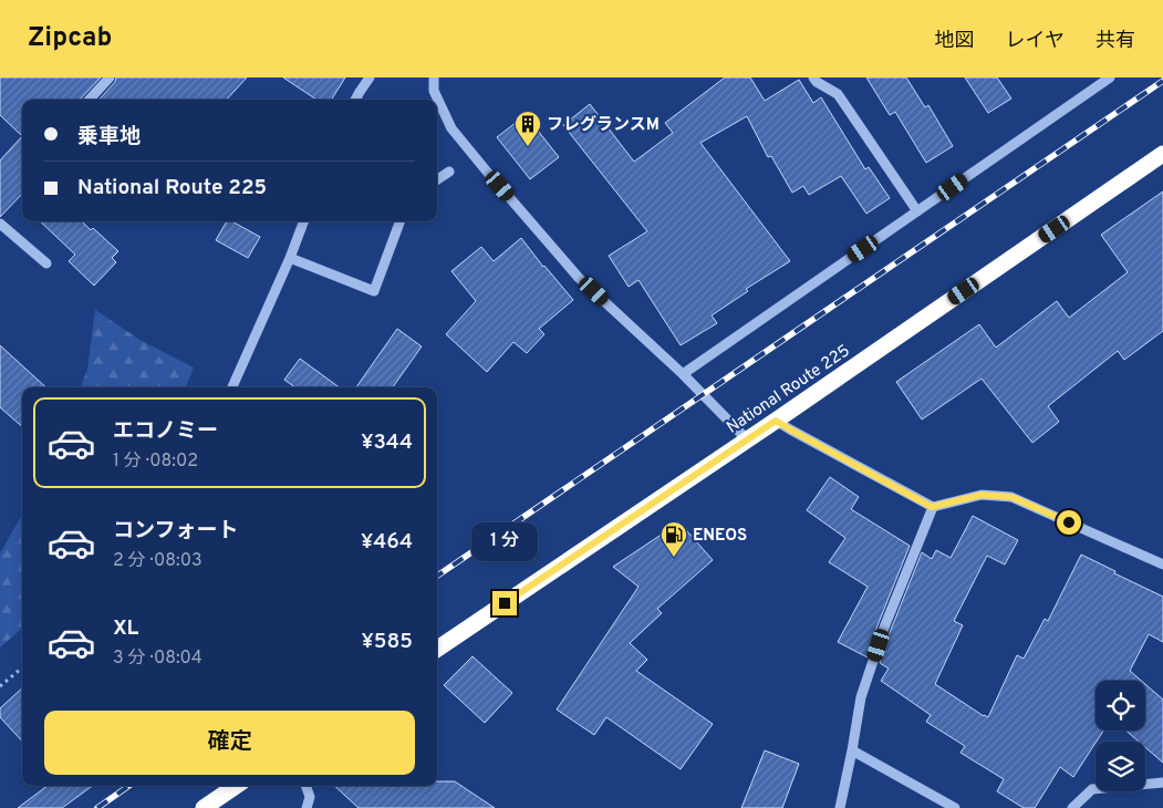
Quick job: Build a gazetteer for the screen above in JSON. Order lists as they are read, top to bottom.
{
  "streets": {
    "highway": ["National Route 225"]
  },
  "places": {
    "building": ["フレグランスM"],
    "fuel station": ["ENEOS"]
  },
  "page": {
    "header": "Zipcab",
    "nav": ["地図", "レイヤ", "共有"],
    "banner": ["乗車地", "National Route 225"],
    "list": [
      {
        "name": "エコノミー",
        "note": "1 分 · 08:02",
        "value": "¥344"
      },
      {
        "name": "コンフォート",
        "note": "2 分 · 08:03",
        "value": "¥464"
      },
      {
        "name": "XL",
        "note": "3 分 · 08:04",
        "value": "¥585"
      }
    ],
    "bubble": "1 分",
    "buttons": "確定"
  }
}
